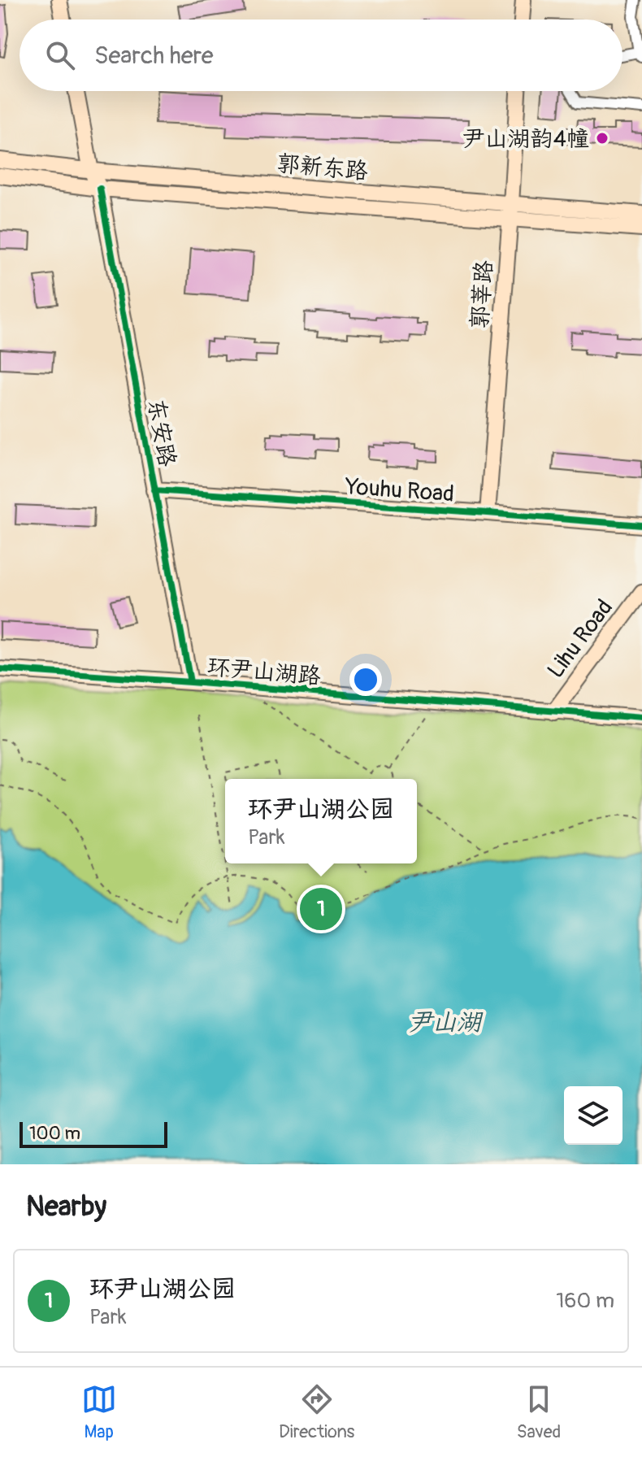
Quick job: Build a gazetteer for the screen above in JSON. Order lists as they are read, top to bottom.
{
  "streets": {
    "street": [
      "郭新东路",
      "郭莘路",
      "东安路",
      "Youhu Road",
      "Lihu Road",
      "环尹山湖路"
    ]
  },
  "crossings": [
    ["郭新东路", "郭莘路"],
    ["郭新东路", "东安路"],
    ["郭莘路", "Youhu Road"],
    ["东安路", "Youhu Road"],
    ["东安路", "环尹山湖路"],
    ["Lihu Road", "环尹山湖路"]
  ],
  "water": ["尹山湖"],
  "places": ["尹山湖韵4幢"],
  "scale_bar": "100 m",
  "page": {
    "search": "Search here",
    "popup": ["环尹山湖公园", "Park"],
    "pins": "1",
    "scale": "100 m",
    "heading": "Nearby",
    "list": [
      {
        "mark": "1",
        "name": "环尹山湖公园",
        "note": "Park",
        "value": "160 m"
      }
    ],
    "nav": ["Map", "Directions", "Saved"]
  }
}
